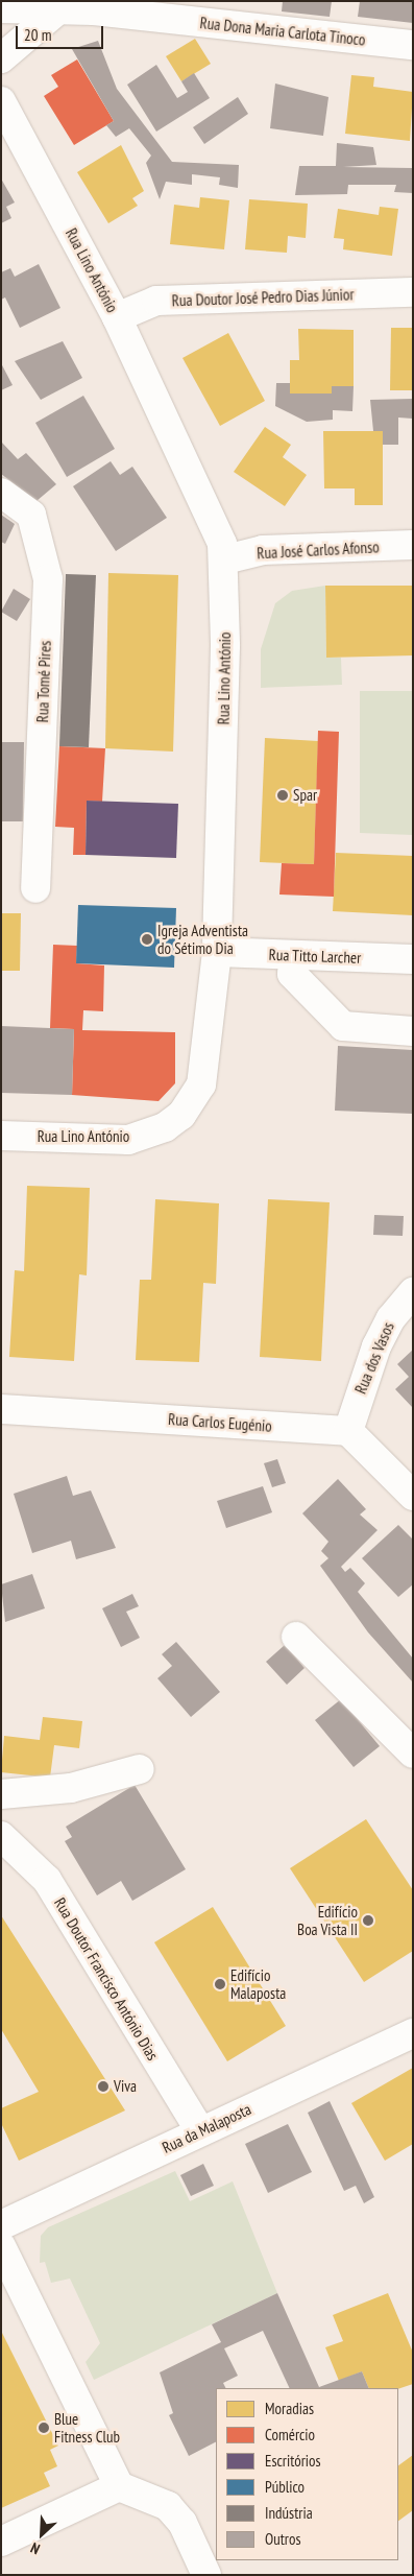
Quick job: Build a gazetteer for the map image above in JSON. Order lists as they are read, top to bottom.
{
  "streets": {
    "street": [
      "Rua Dona Maria Carlota Tinoco",
      "Rua Lino António",
      "Rua Doutor José Pedro Dias Júnior",
      "Rua José Carlos Afonso",
      "Rua Tomé Pires",
      "Rua Titto Larcher",
      "Rua dos Vasos",
      "Rua Carlos Eugénio",
      "Rua Doutor Francisco António Dias",
      "Rua da Malaposta"
    ]
  },
  "crossings": [
    ["Rua Lino António", "Rua Doutor José Pedro Dias Júnior"],
    ["Rua Lino António", "Rua José Carlos Afonso"],
    ["Rua Lino António", "Rua Titto Larcher"],
    ["Rua dos Vasos", "Rua Carlos Eugénio"],
    ["Rua Doutor Francisco António Dias", "Rua da Malaposta"]
  ],
  "places": [
    "Spar",
    "Igreja Adventista do Sétimo Dia",
    "Edifício Boa Vista II",
    "Edifício Malaposta",
    "Viva",
    "Blue Fitness Club"
  ],
  "legend": [
    "Moradias",
    "Comércio",
    "Escritórios",
    "Público",
    "Indústria",
    "Outros"
  ],
  "scale_bar": "20 m",
  "north": "bottom left"
}
